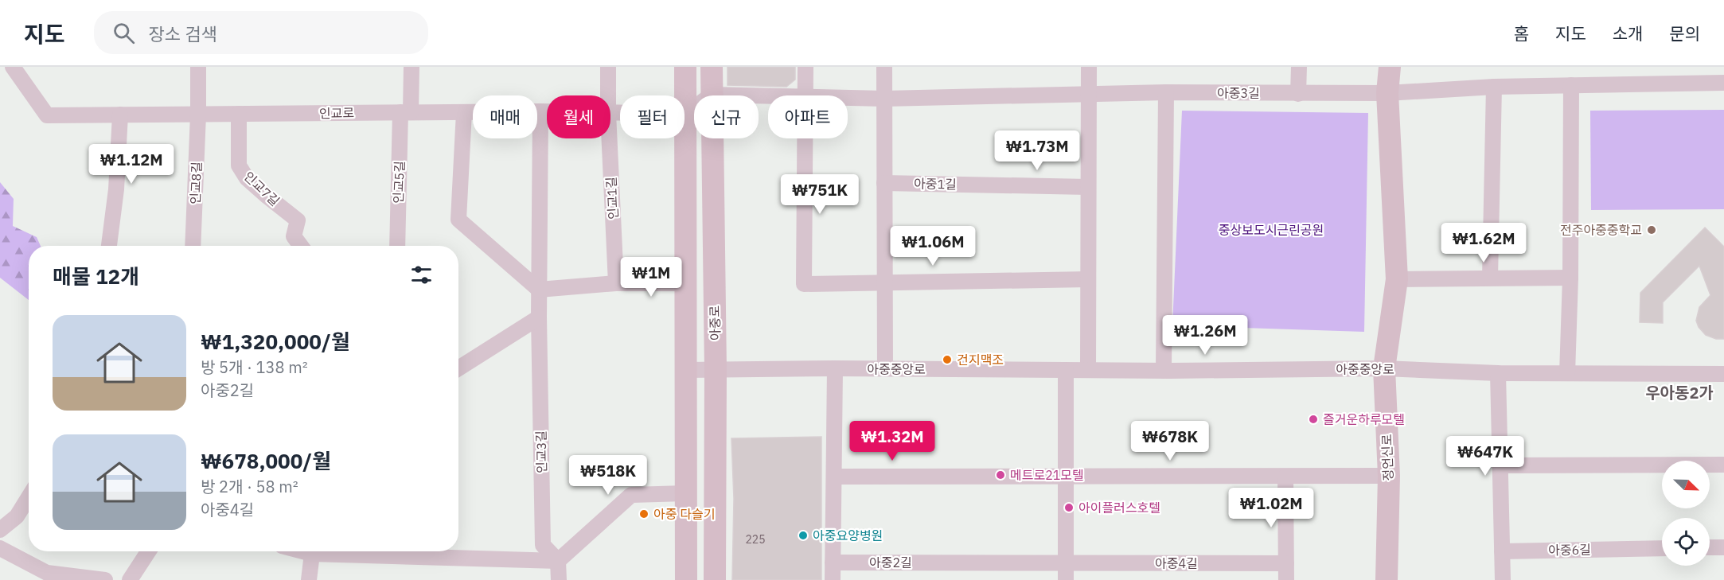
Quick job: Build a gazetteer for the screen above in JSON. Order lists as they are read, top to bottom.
{
  "streets": {
    "street": [
      "아중3길",
      "인교로",
      "인교5길",
      "인교8길",
      "아중1길",
      "인교7길",
      "인교1길",
      "아중로",
      "아중중앙로",
      "인교3길",
      "정언신로",
      "아중6길",
      "아중2길",
      "아중4길"
    ]
  },
  "crossings": [
    ["아중3길", "정언신로"],
    ["인교로", "인교5길"],
    ["인교로", "인교8길"],
    ["인교로", "인교7길"],
    ["인교로", "인교3길"],
    ["아중로", "아중중앙로"],
    ["아중중앙로", "정언신로"],
    ["아중2길", "아중4길"]
  ],
  "districts": ["우아동2가"],
  "parks": ["중상보도시근린공원"],
  "places": [
    "전주아중중학교",
    "건지맥조",
    "즐거운하루모텔",
    "메트로21모텔",
    "아이플러스호텔",
    "아중 다슬기",
    "아중요양병원"
  ],
  "house_numbers": ["225"],
  "north": "bottom right",
  "page": {
    "header": "지도",
    "search": "장소 검색",
    "nav": [
      "홈",
      "지도",
      "소개",
      "문의"
    ],
    "chip": [
      "매매",
      "월세",
      "필터",
      "신규",
      "아파트"
    ],
    "price": [
      "₩1.73M",
      "₩1.12M",
      "₩751K",
      "₩1.62M",
      "₩1.06M",
      "₩1M",
      "₩1.26M",
      "₩1.32M",
      "₩678K",
      "₩647K",
      "₩518K",
      "₩1.02M"
    ],
    "heading": "매물 12개",
    "list": [
      {
        "name": "₩1,320,000/월",
        "note": "방 5개 · 138 m² · 아중2길"
      },
      {
        "name": "₩678,000/월",
        "note": "방 2개 · 58 m² · 아중4길"
      }
    ]
  }
}
